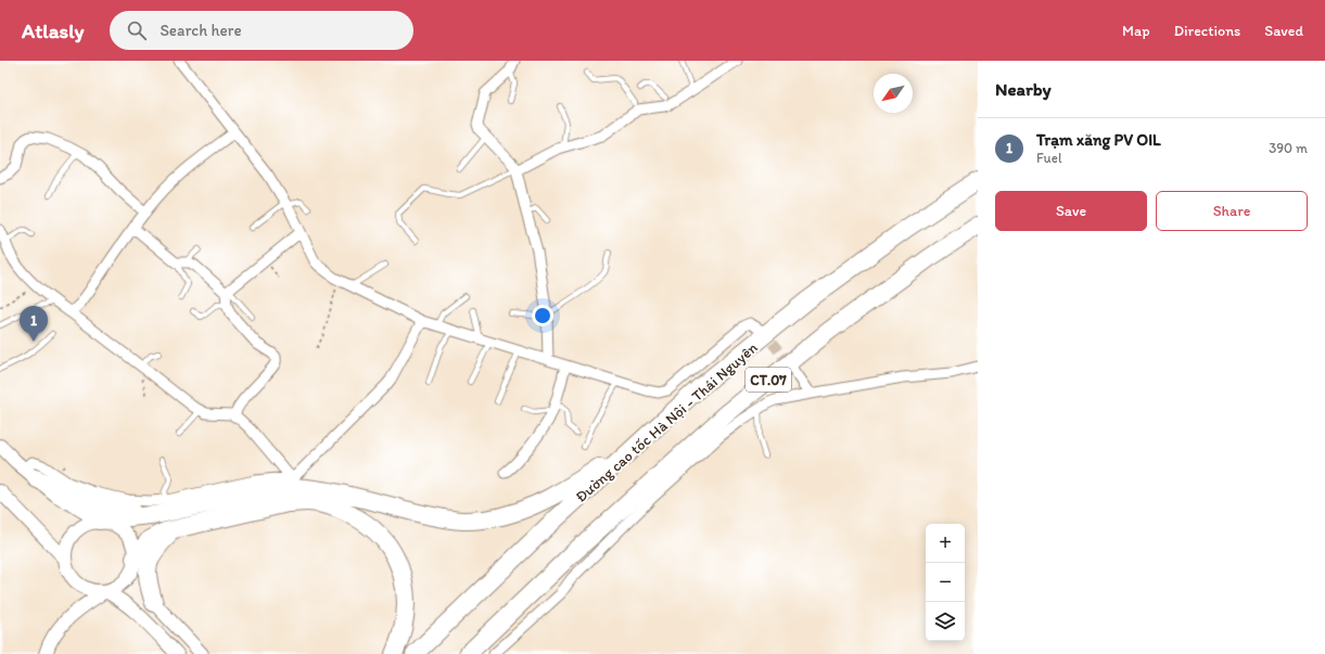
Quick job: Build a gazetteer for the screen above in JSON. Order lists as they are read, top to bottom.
{
  "streets": {
    "highway": ["CT.07", "Đường cao tốc Hà Nội - Thái Nguyên"]
  },
  "north": "bottom left",
  "page": {
    "header": "Atlasly",
    "search": "Search here",
    "nav": ["Map", "Directions", "Saved"],
    "heading": "Nearby",
    "list": [
      {
        "mark": "1",
        "name": "Trạm xăng PV OIL",
        "note": "Fuel",
        "value": "390 m"
      }
    ],
    "buttons": ["Save", "Share"],
    "pins": "1",
    "map_buttons": ["+", "−"]
  }
}
